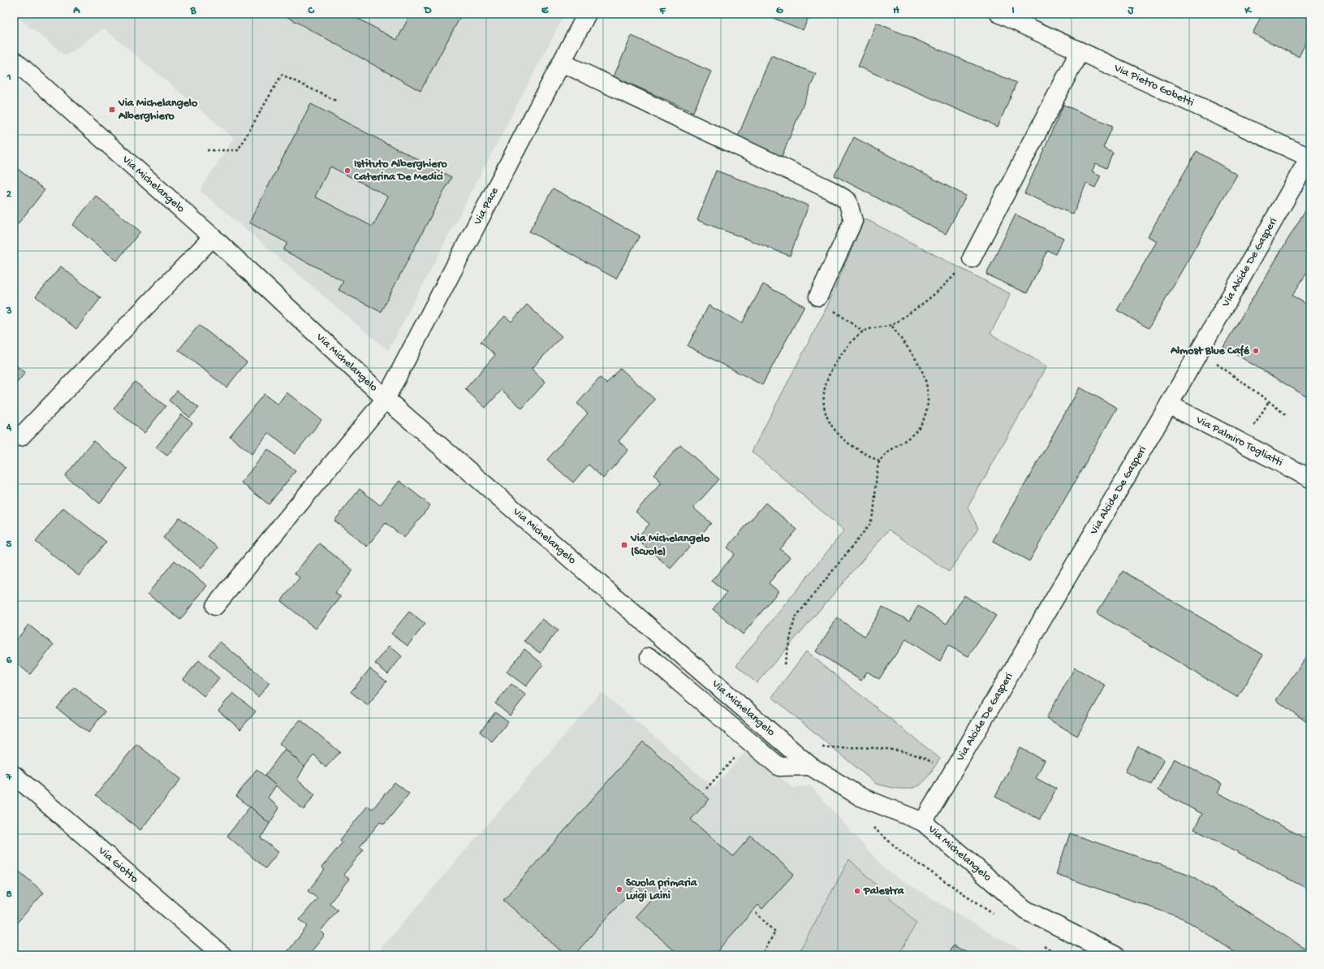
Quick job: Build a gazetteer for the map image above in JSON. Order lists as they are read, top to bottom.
{
  "streets": {
    "street": [
      "Via Pietro Gobetti",
      "Via Michelangelo",
      "Via Pace",
      "Via Alcide De Gasperi",
      "Via Palmiro Togliatti",
      "Via Giotto"
    ]
  },
  "crossings": [
    ["Via Pietro Gobetti", "Via Alcide De Gasperi"],
    ["Via Michelangelo", "Via Pace"],
    ["Via Michelangelo", "Via Alcide De Gasperi"],
    ["Via Alcide De Gasperi", "Via Palmiro Togliatti"]
  ],
  "places": {
    "transit": ["Via Michelangelo Alberghiero", "Via Michelangelo (Scuole)"],
    "other": [
      "Istituto Alberghiero Caterina De Medici",
      "Almost Blue Café",
      "Scuola primaria Luigi Laini",
      "Palestra"
    ]
  },
  "grid": {
    "columns": [
      "A",
      "B",
      "C",
      "D",
      "E",
      "F",
      "G",
      "H",
      "I",
      "J",
      "K"
    ],
    "rows": [
      "1",
      "2",
      "3",
      "4",
      "5",
      "6",
      "7",
      "8"
    ]
  }
}
